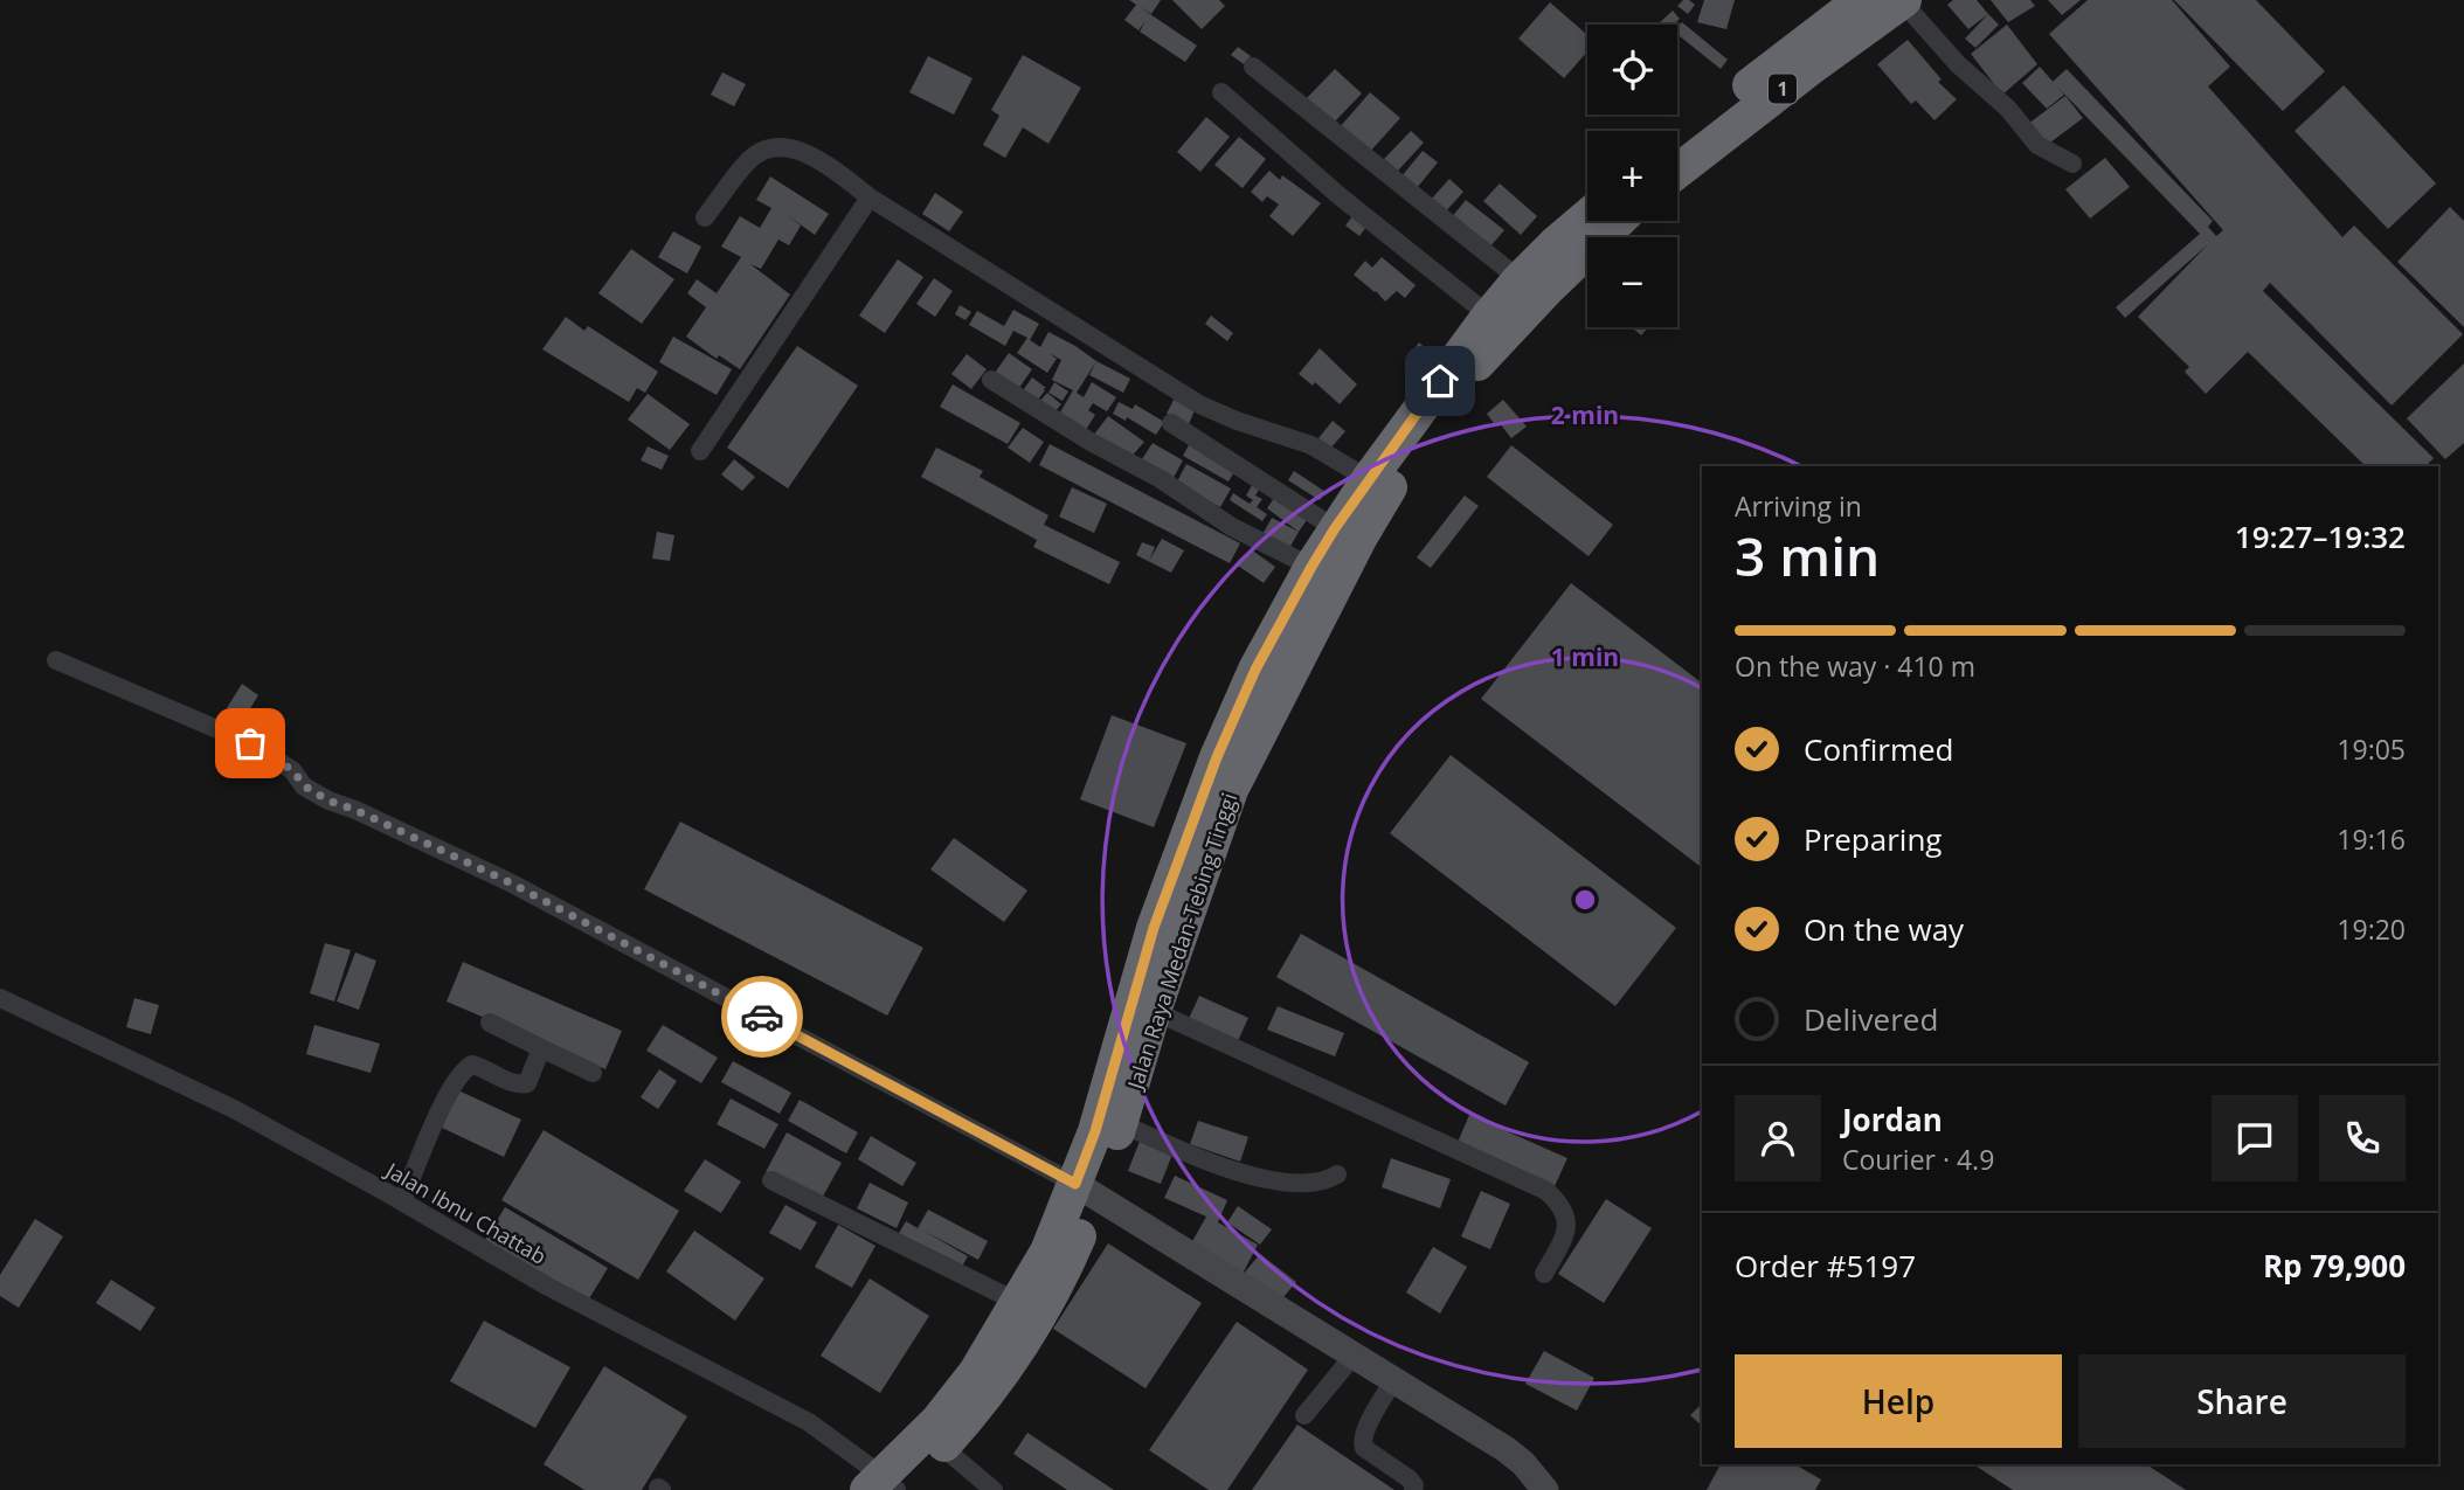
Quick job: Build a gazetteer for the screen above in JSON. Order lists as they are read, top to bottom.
{
  "streets": {
    "highway": ["1", "Jalan Raya Medan-Tebing Tinggi"],
    "street": ["Jalan Ibnu Chattab"]
  },
  "crossings": [
    ["Jalan Raya Medan-Tebing Tinggi", "Jalan Ibnu Chattab"]
  ],
  "page": {
    "map_buttons": ["+", "−"],
    "heading": ["3 min", "Arriving in", "19:27–19:32"],
    "panel": [
      "Jordan",
      "Courier · 4.9",
      "Order #5197",
      "Rp 79,900"
    ],
    "bar": "On the way · 410 m",
    "list": [
      ["Confirmed", "19:05"],
      ["Preparing", "19:16"],
      ["On the way", "19:20"],
      "Delivered"
    ],
    "buttons": ["Help", "Share"]
  },
  "rings": ["2 min", "1 min"]
}
